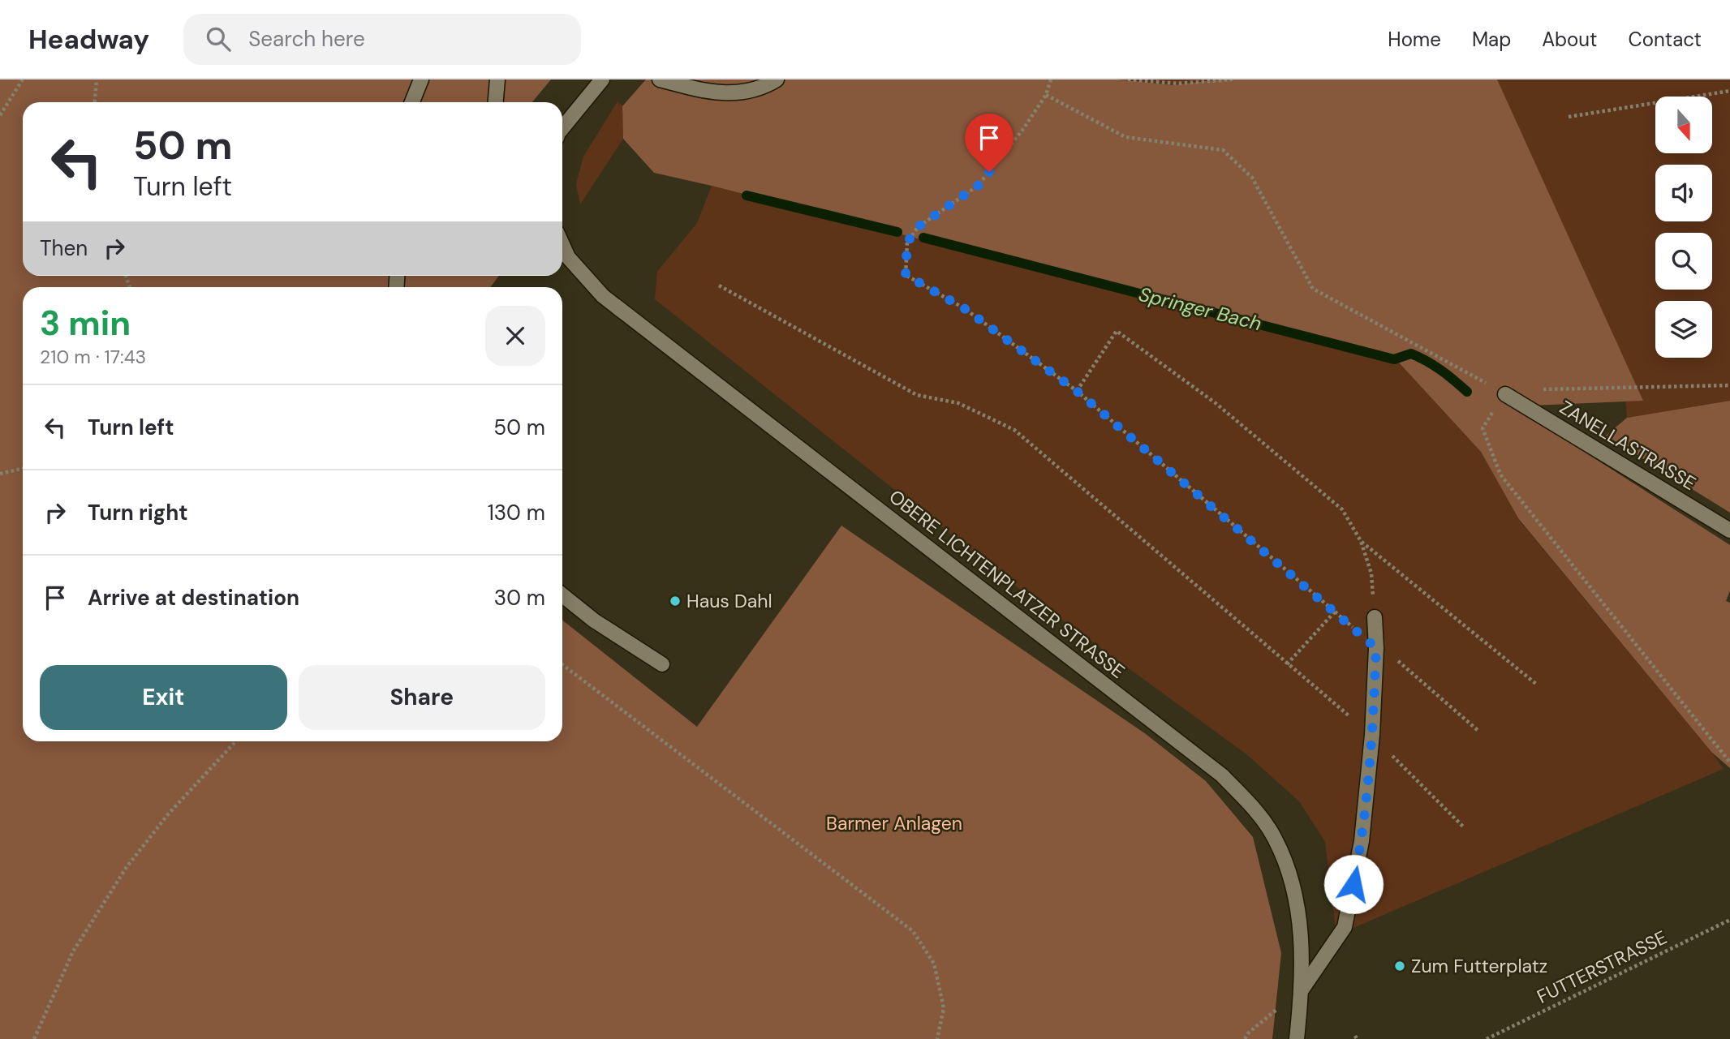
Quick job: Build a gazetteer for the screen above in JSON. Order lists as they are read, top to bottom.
{
  "streets": {
    "main road": ["ZANELLASTRASSE", "OBERE LICHTENPLATZER STRASSE"],
    "path": ["FUTTERSTRASSE"]
  },
  "water": ["Springer Bach"],
  "parks": ["Barmer Anlagen"],
  "places": ["Haus Dahl", "Zum Futterplatz"],
  "north": "bottom",
  "page": {
    "header": "Headway",
    "search": "Search here",
    "nav": [
      "Home",
      "Map",
      "About",
      "Contact"
    ],
    "turn": ["50 m", "Turn left"],
    "then": "Then",
    "heading": ["3 min", "210 m · 17:43"],
    "list": [
      {
        "name": "Turn left",
        "value": "50 m"
      },
      {
        "name": "Turn right",
        "value": "130 m"
      },
      {
        "name": "Arrive at destination",
        "value": "30 m"
      }
    ],
    "buttons": ["Exit", "Share"]
  }
}
